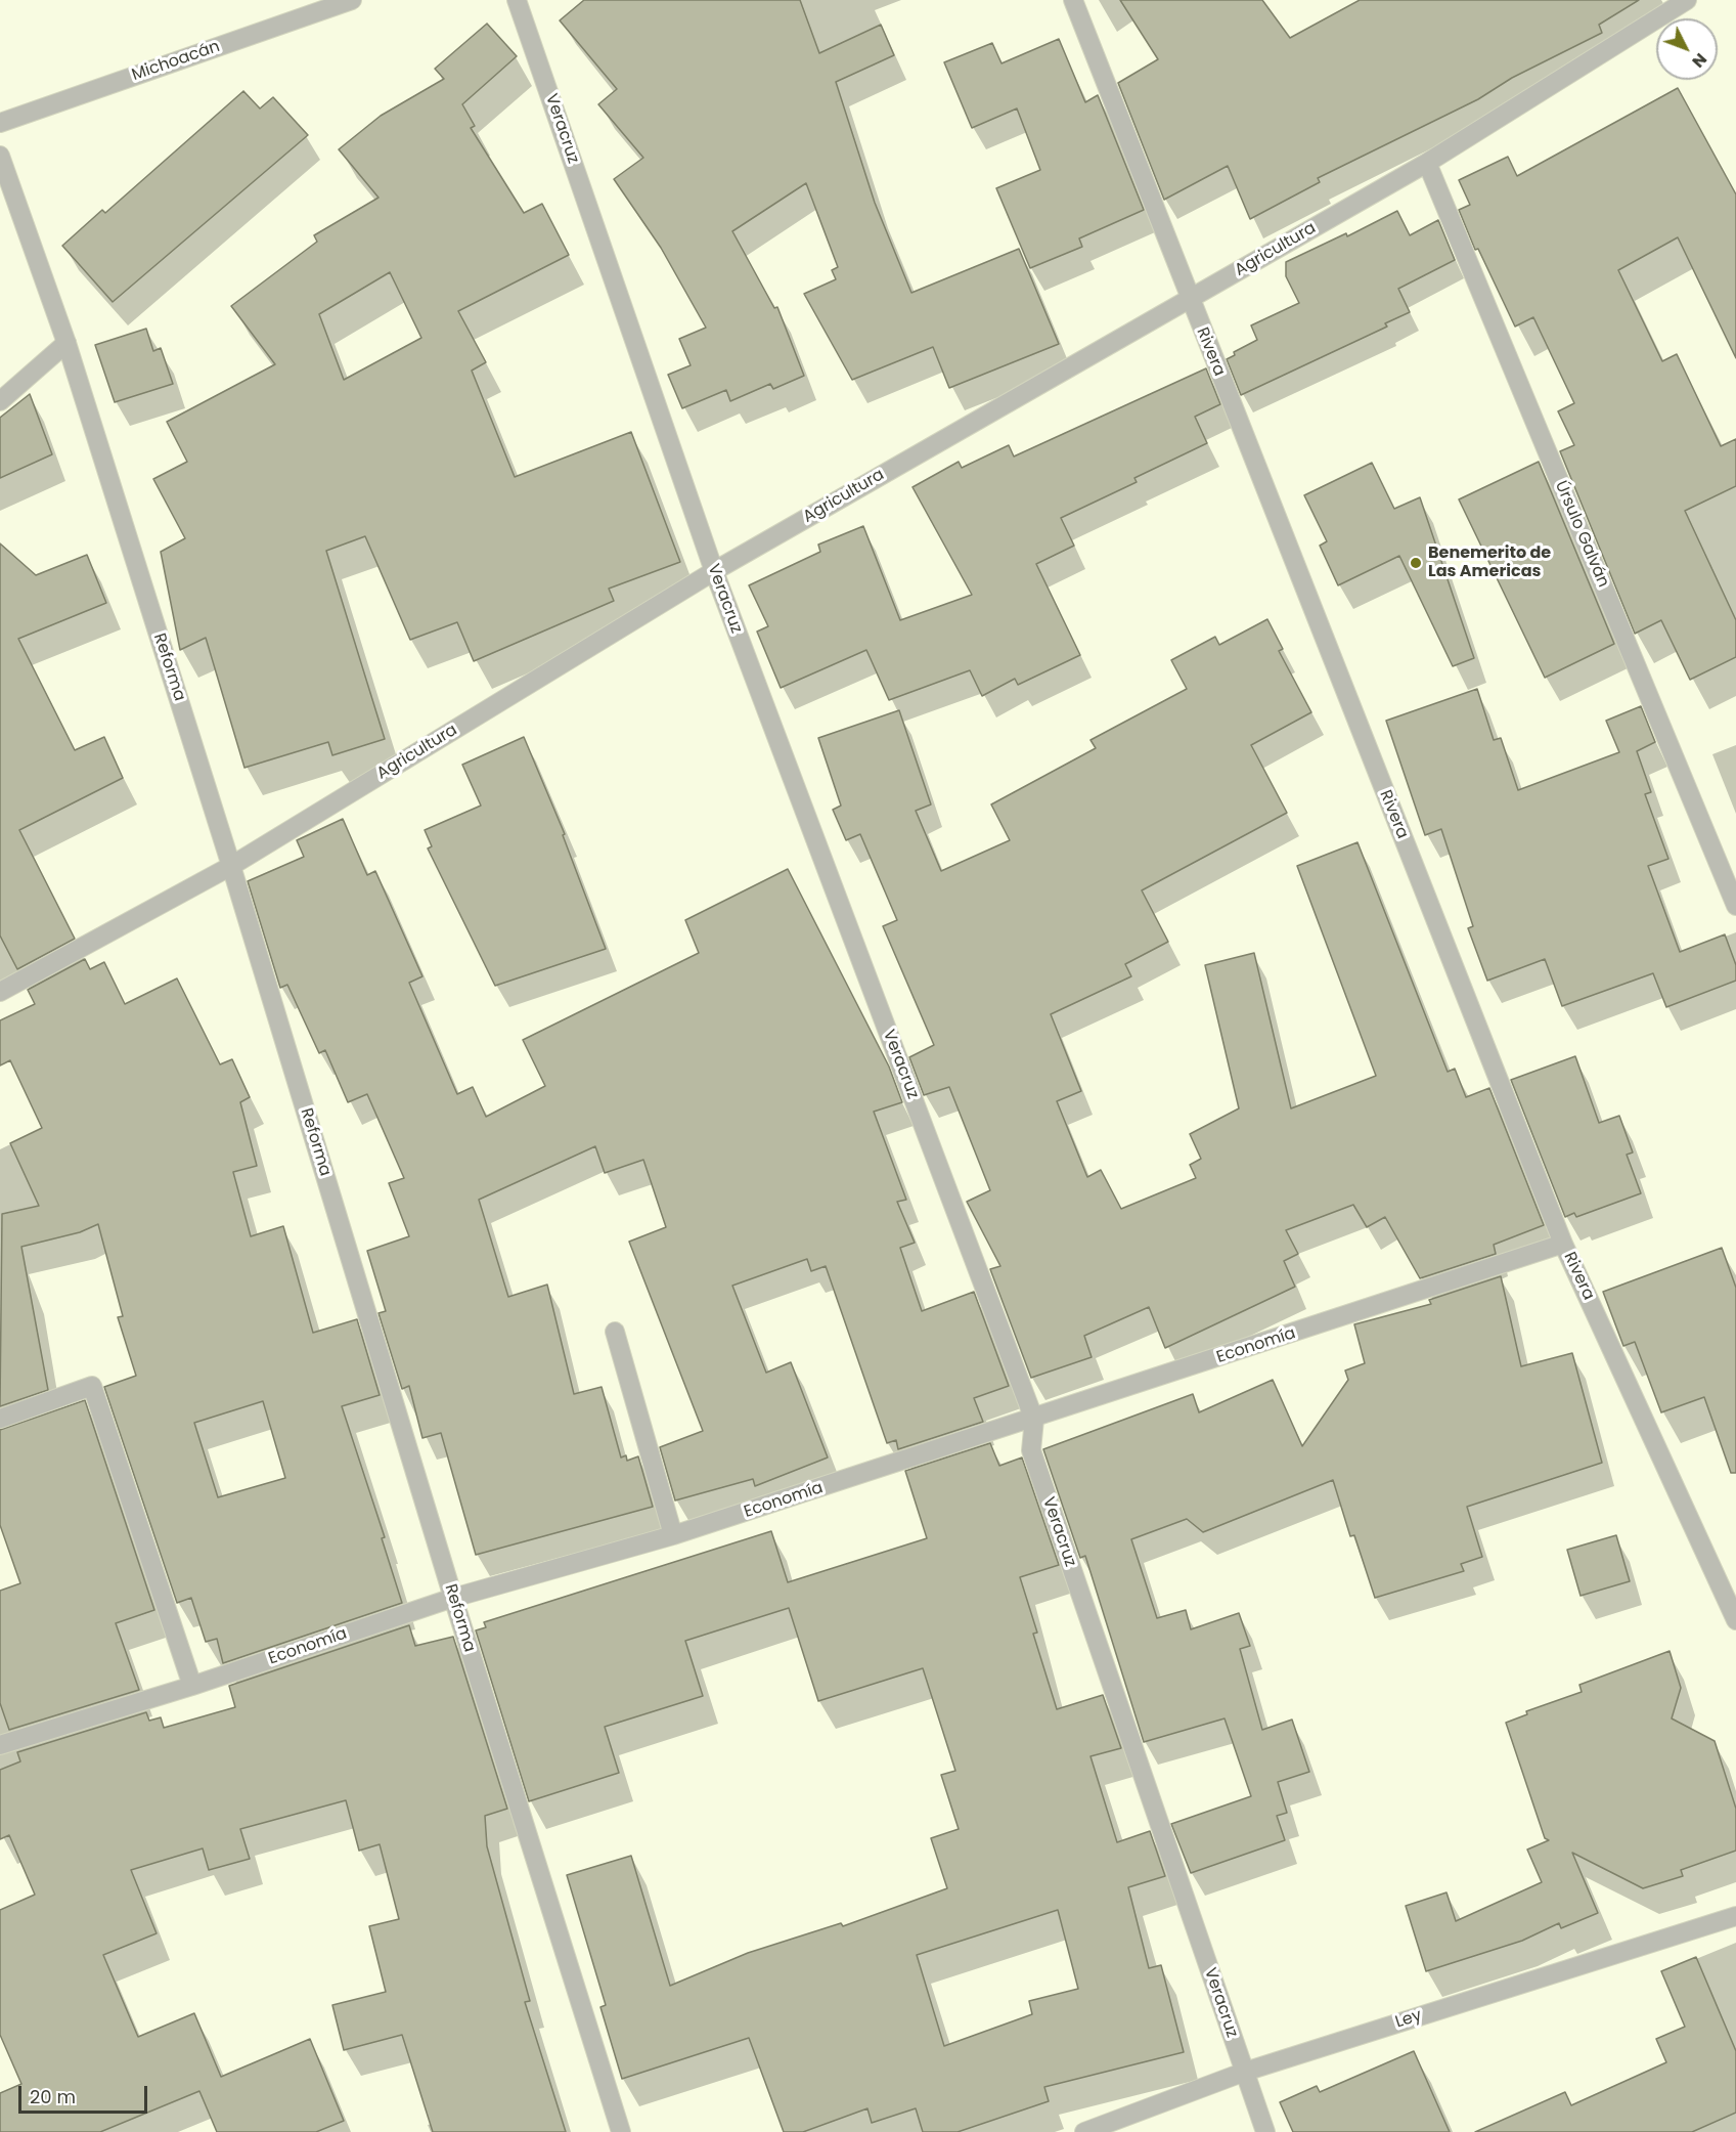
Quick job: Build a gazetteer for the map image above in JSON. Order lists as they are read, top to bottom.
{
  "streets": {
    "street": [
      "Michoacán",
      "Veracruz",
      "Agricultura",
      "Rivera",
      "Úrsulo Galván",
      "Reforma",
      "Economía",
      "Ley"
    ]
  },
  "crossings": [
    ["Veracruz", "Agricultura"],
    ["Veracruz", "Economía"],
    ["Veracruz", "Ley"],
    ["Agricultura", "Rivera"],
    ["Agricultura", "Úrsulo Galván"],
    ["Agricultura", "Reforma"],
    ["Rivera", "Economía"],
    ["Reforma", "Economía"]
  ],
  "places": ["Benemerito de Las Americas"],
  "scale_bar": "20 m",
  "north": "bottom right"
}
